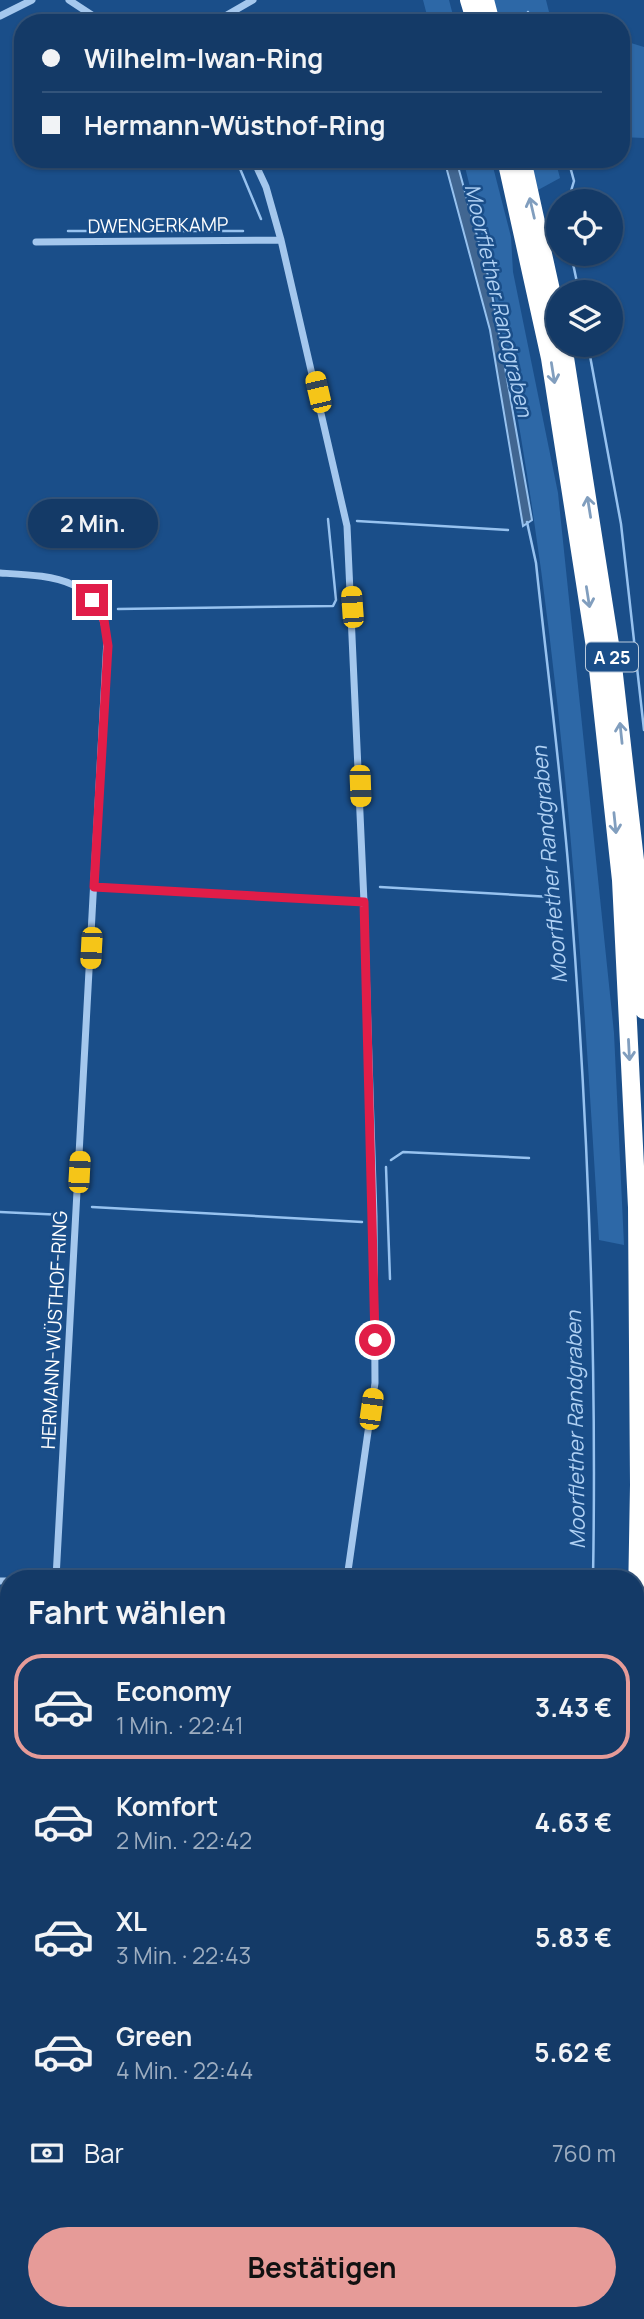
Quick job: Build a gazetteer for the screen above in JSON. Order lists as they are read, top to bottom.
{
  "streets": {
    "highway": ["A 25"],
    "street": ["DWENGERKAMP", "HERMANN-WÜSTHOF-RING"]
  },
  "water": ["Moorflether Randgraben"],
  "page": {
    "banner": ["Wilhelm-Iwan-Ring", "Hermann-Wüsthof-Ring"],
    "bubble": "2 Min.",
    "heading": "Fahrt wählen",
    "list": [
      {
        "name": "Economy",
        "note": "1 Min. · 22:41",
        "value": "3.43 €"
      },
      {
        "name": "Komfort",
        "note": "2 Min. · 22:42",
        "value": "4.63 €"
      },
      {
        "name": "XL",
        "note": "3 Min. · 22:43",
        "value": "5.83 €"
      },
      {
        "name": "Green",
        "note": "4 Min. · 22:44",
        "value": "5.62 €"
      }
    ],
    "pay": ["Bar", "760 m"],
    "buttons": "Bestätigen"
  }
}
